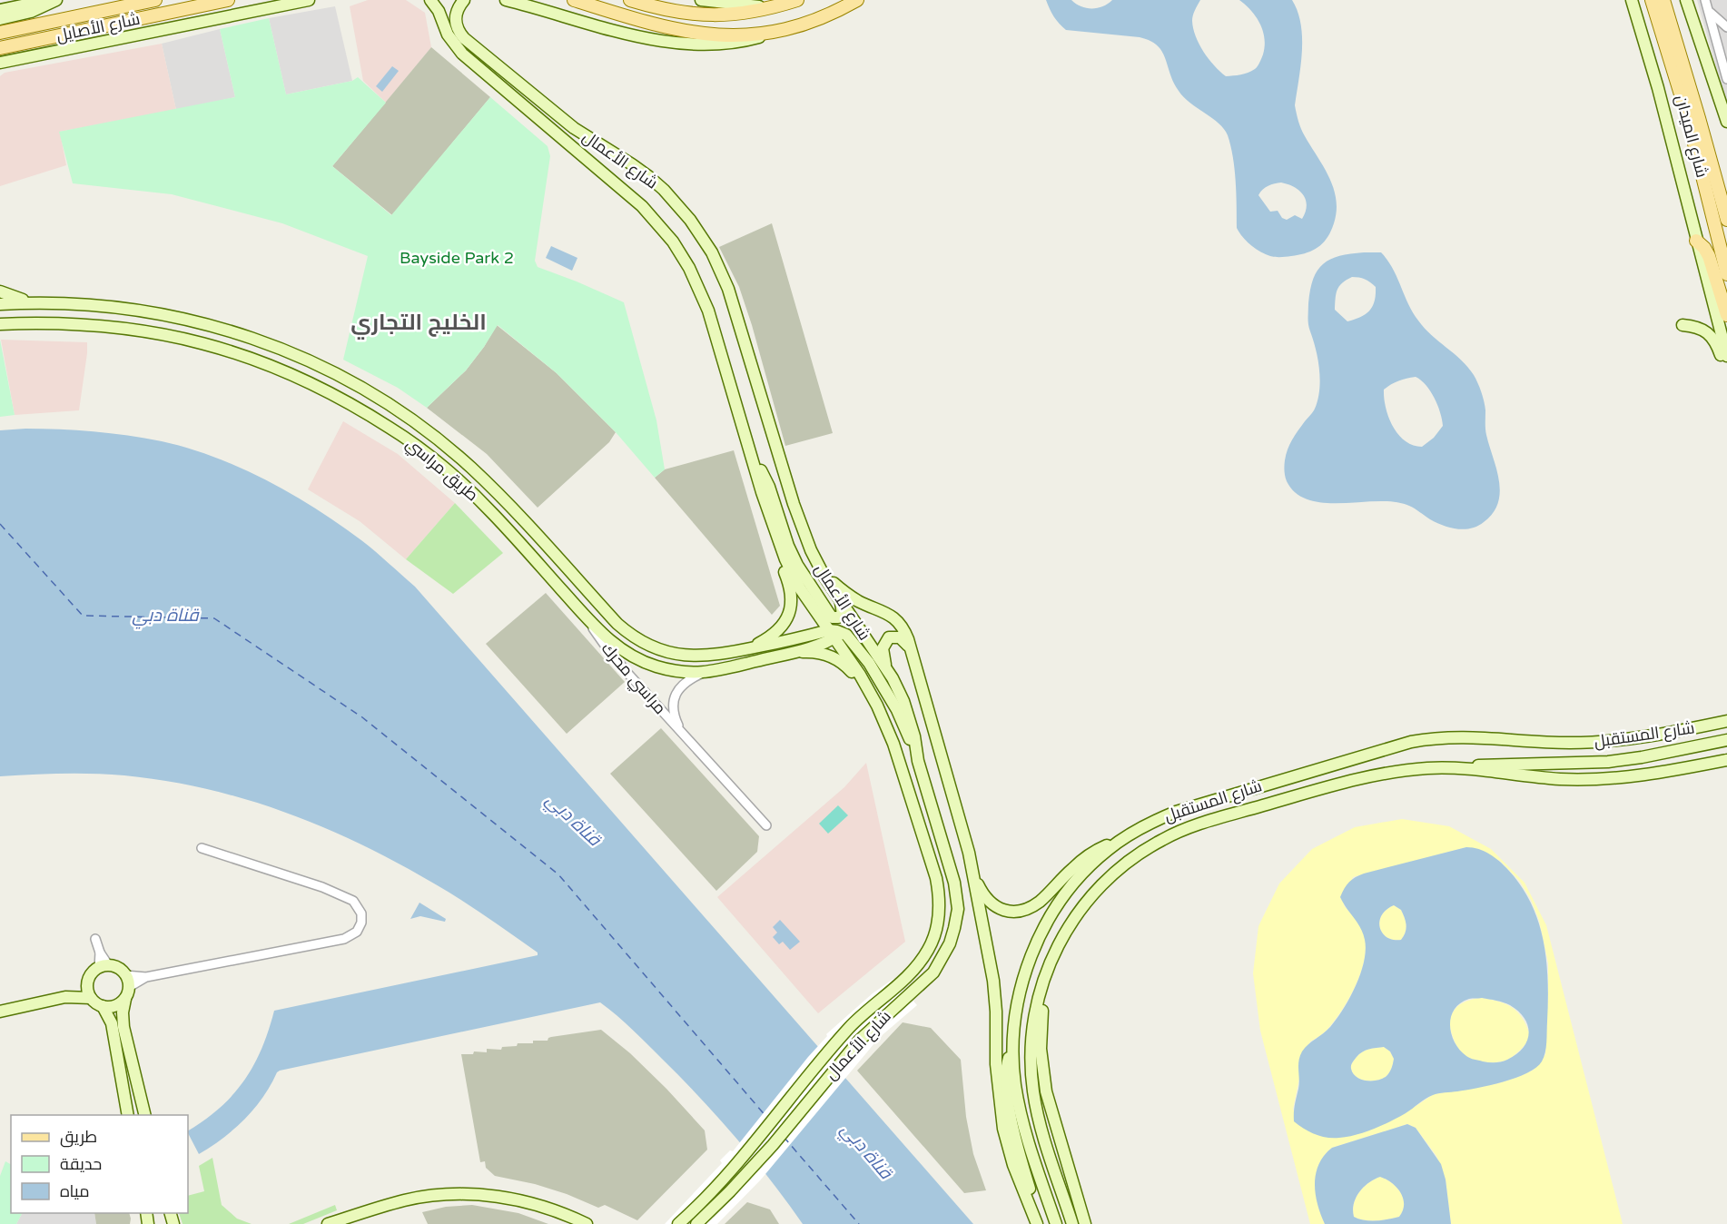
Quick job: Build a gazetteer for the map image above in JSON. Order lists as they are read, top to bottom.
{
  "streets": {
    "main road": ["شارع الأصايل", "شارع الميدان"],
    "street": [
      "شارع الأعمال",
      "طريق مراسي",
      "مراسي محرك",
      "شارع المستقبل"
    ]
  },
  "crossings": [
    ["شارع الأعمال", "طريق مراسي"],
    ["طريق مراسي", "مراسي محرك"]
  ],
  "districts": ["الخليج التجاري"],
  "water": ["قناة دبي"],
  "parks": ["Bayside Park 2"],
  "legend": ["طريق", "حديقة", "مياه"]
}
